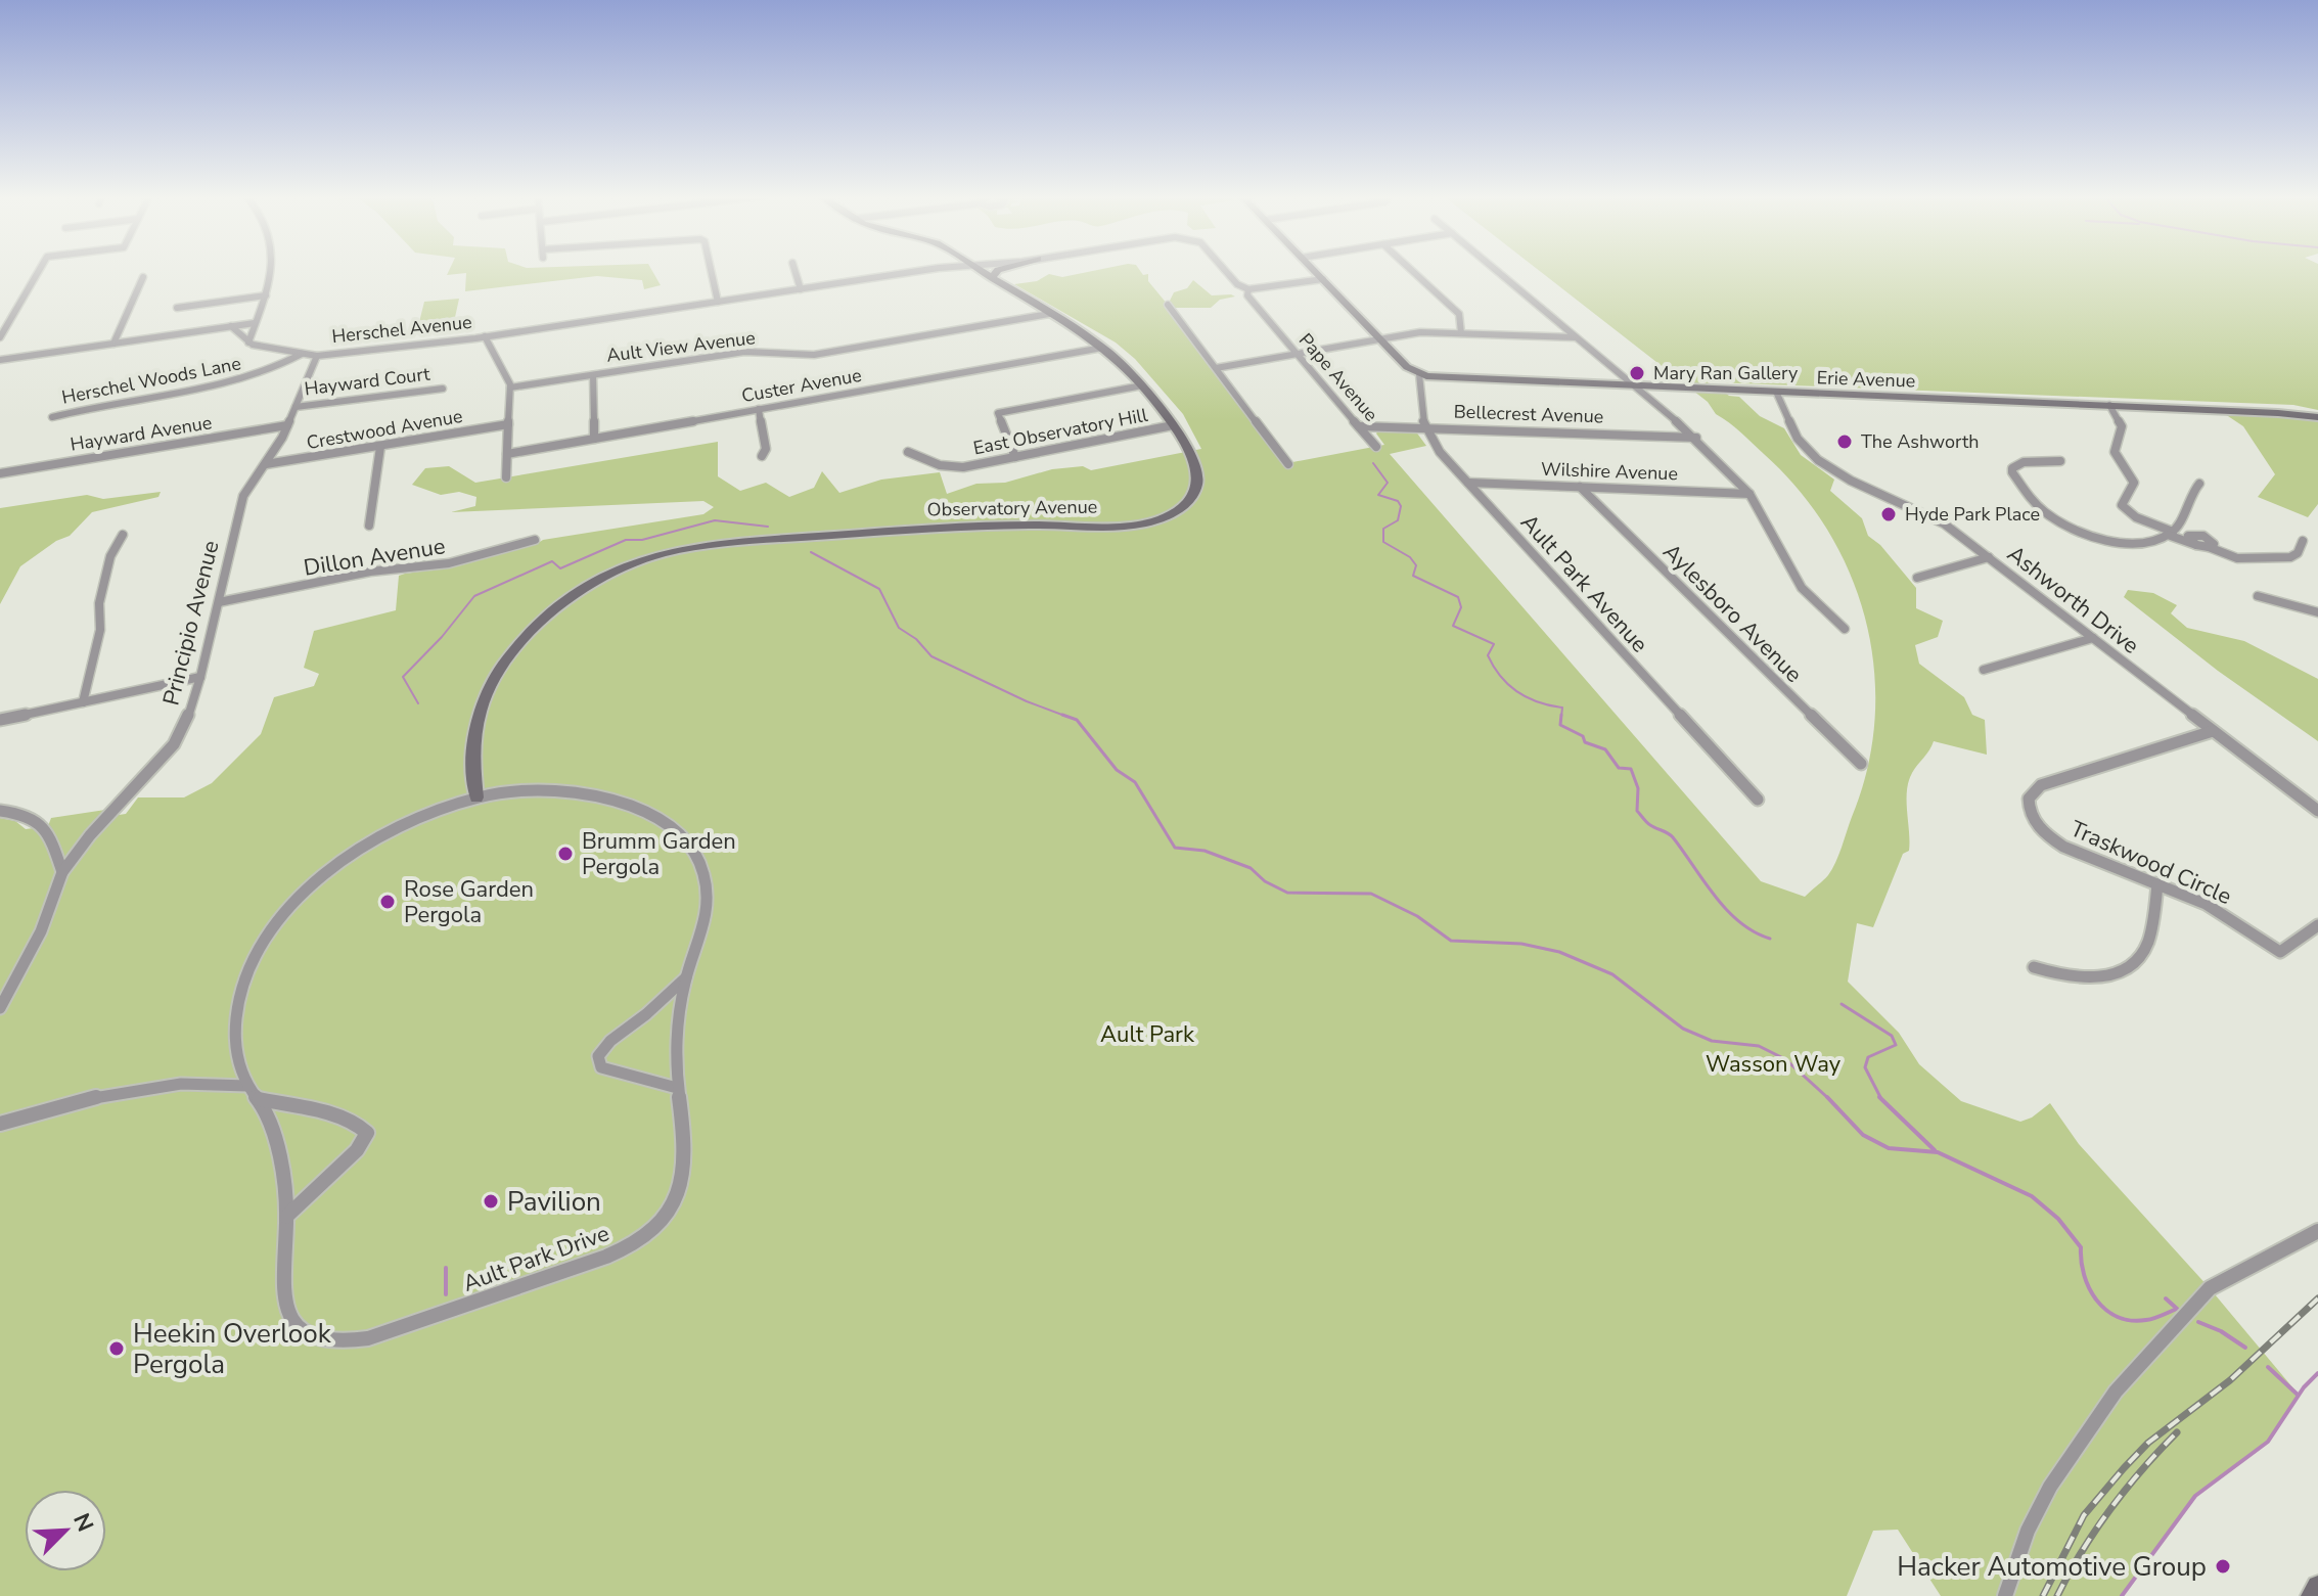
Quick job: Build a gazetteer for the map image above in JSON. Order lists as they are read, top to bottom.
{
  "streets": {
    "street": [
      "Herschel Avenue",
      "Ault View Avenue",
      "Pape Avenue",
      "Erie Avenue",
      "Herschel Woods Lane",
      "Hayward Court",
      "Custer Avenue",
      "Bellecrest Avenue",
      "Crestwood Avenue",
      "East Observatory Hill",
      "Hayward Avenue",
      "Wilshire Avenue",
      "Observatory Avenue",
      "Dillon Avenue",
      "Ault Park Avenue",
      "Ashworth Drive",
      "Aylesboro Avenue",
      "Principio Avenue",
      "Traskwood Circle",
      "Ault Park Drive"
    ]
  },
  "crossings": [
    ["Herschel Avenue", "Herschel Woods Lane"],
    ["Herschel Avenue", "Principio Avenue"],
    ["Ault View Avenue", "Observatory Avenue"],
    ["Pape Avenue", "Bellecrest Avenue"],
    ["Erie Avenue", "Ault Park Avenue"],
    ["Erie Avenue", "Ashworth Drive"],
    ["Hayward Court", "Principio Avenue"],
    ["Custer Avenue", "Observatory Avenue"],
    ["Bellecrest Avenue", "Ault Park Avenue"],
    ["Crestwood Avenue", "Principio Avenue"],
    ["East Observatory Hill", "Observatory Avenue"],
    ["Hayward Avenue", "Principio Avenue"],
    ["Wilshire Avenue", "Ault Park Avenue"],
    ["Wilshire Avenue", "Aylesboro Avenue"],
    ["Observatory Avenue", "Ault Park Drive"],
    ["Dillon Avenue", "Principio Avenue"],
    ["Ashworth Drive", "Traskwood Circle"]
  ],
  "parks": ["Ault Park", "Wasson Way"],
  "places": [
    "Mary Ran Gallery",
    "The Ashworth",
    "Hyde Park Place",
    "Brumm Garden Pergola",
    "Rose Garden Pergola",
    "Pavilion",
    "Heekin Overlook Pergola",
    "Hacker Automotive Group"
  ],
  "north": "top right"
}
